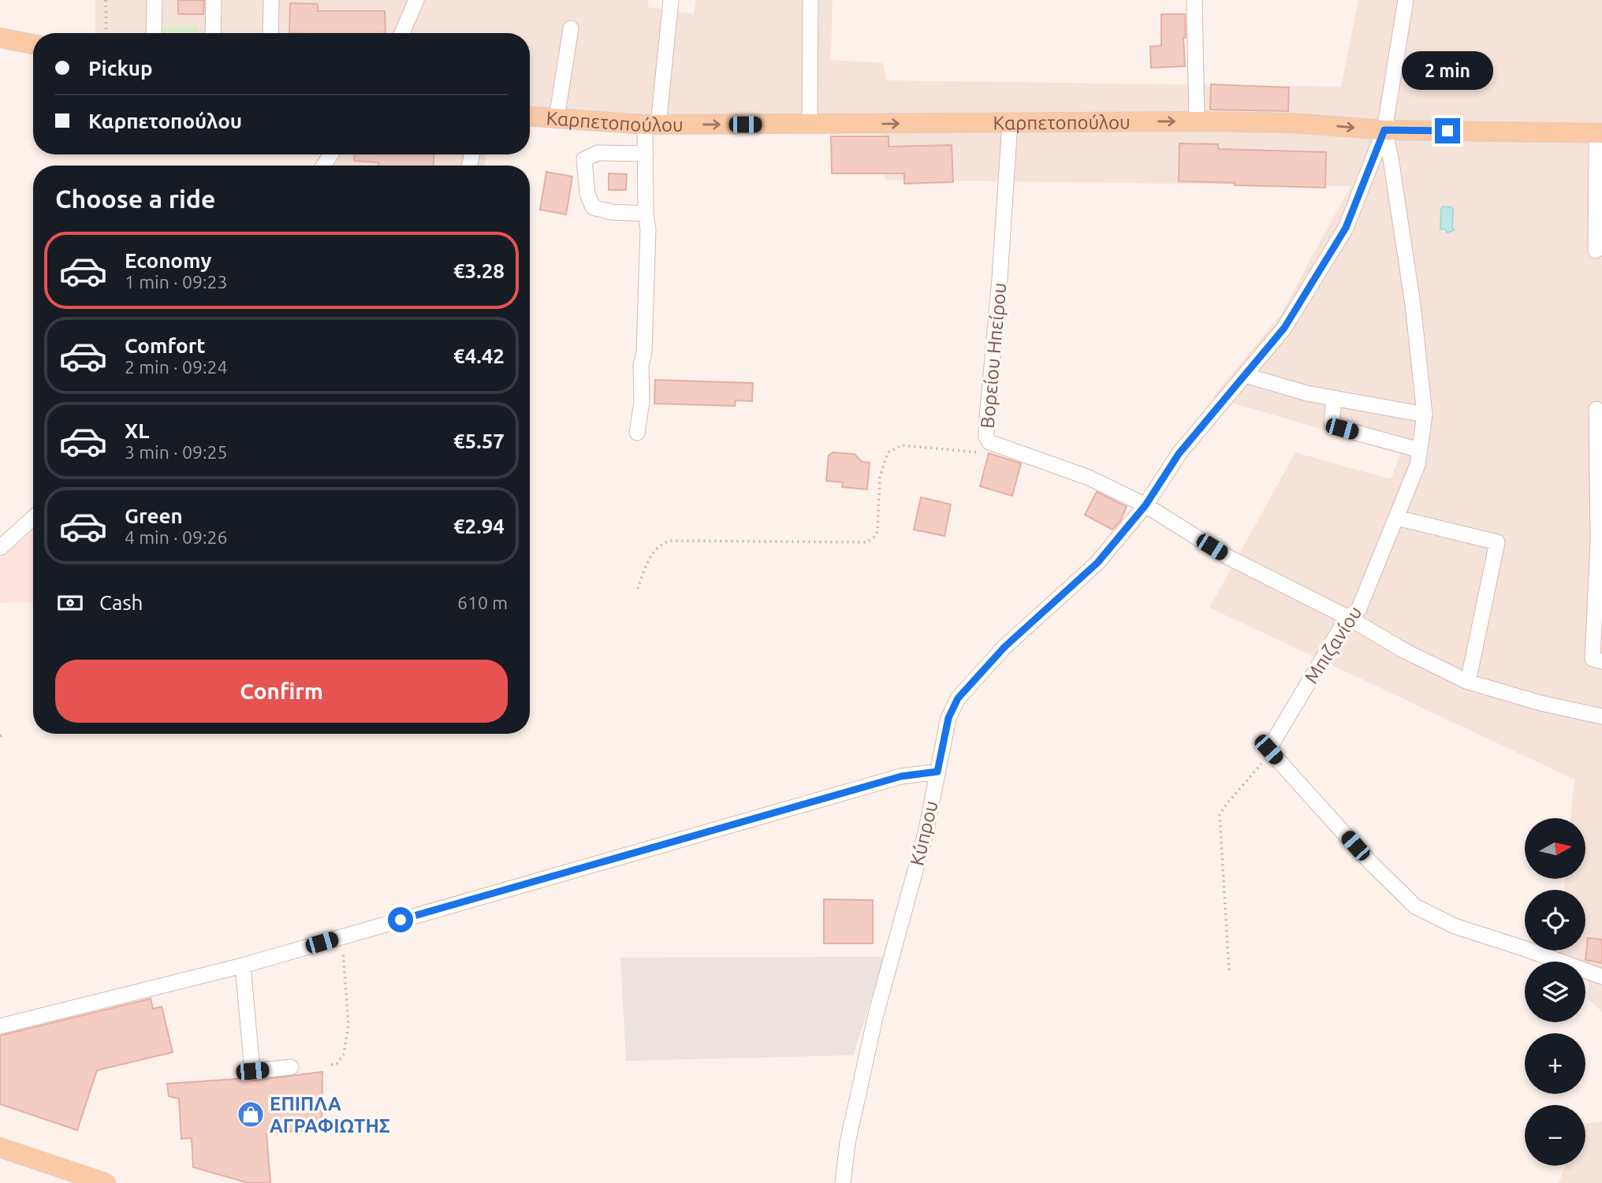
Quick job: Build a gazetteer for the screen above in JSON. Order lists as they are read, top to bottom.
{
  "streets": {
    "main road": ["Καρπετοπούλου"],
    "street": ["Βορείου Ηπείρου", "Μπιζανίου", "Κύπρου"]
  },
  "crossings": [
    ["Καρπετοπούλου", "Βορείου Ηπείρου"],
    ["Καρπετοπούλου", "Μπιζανίου"],
    ["Καρπετοπούλου", "Κύπρου"],
    ["Βορείου Ηπείρου", "Μπιζανίου"],
    ["Βορείου Ηπείρου", "Κύπρου"],
    ["Μπιζανίου", "Κύπρου"]
  ],
  "one_way": ["Καρπετοπούλου"],
  "places": {
    "shop": ["ΕΠΙΠΛΑ ΑΓΡΑΦΙΩΤΗΣ"]
  },
  "north": "right",
  "page": {
    "banner": ["Pickup", "Καρπετοπούλου"],
    "bubble": "2 min",
    "heading": "Choose a ride",
    "list": [
      {
        "name": "Economy",
        "note": "1 min · 09:23",
        "value": "€3.28"
      },
      {
        "name": "Comfort",
        "note": "2 min · 09:24",
        "value": "€4.42"
      },
      {
        "name": "XL",
        "note": "3 min · 09:25",
        "value": "€5.57"
      },
      {
        "name": "Green",
        "note": "4 min · 09:26",
        "value": "€2.94"
      }
    ],
    "pay": ["Cash", "610 m"],
    "buttons": "Confirm",
    "map_buttons": ["+", "−"]
  }
}
